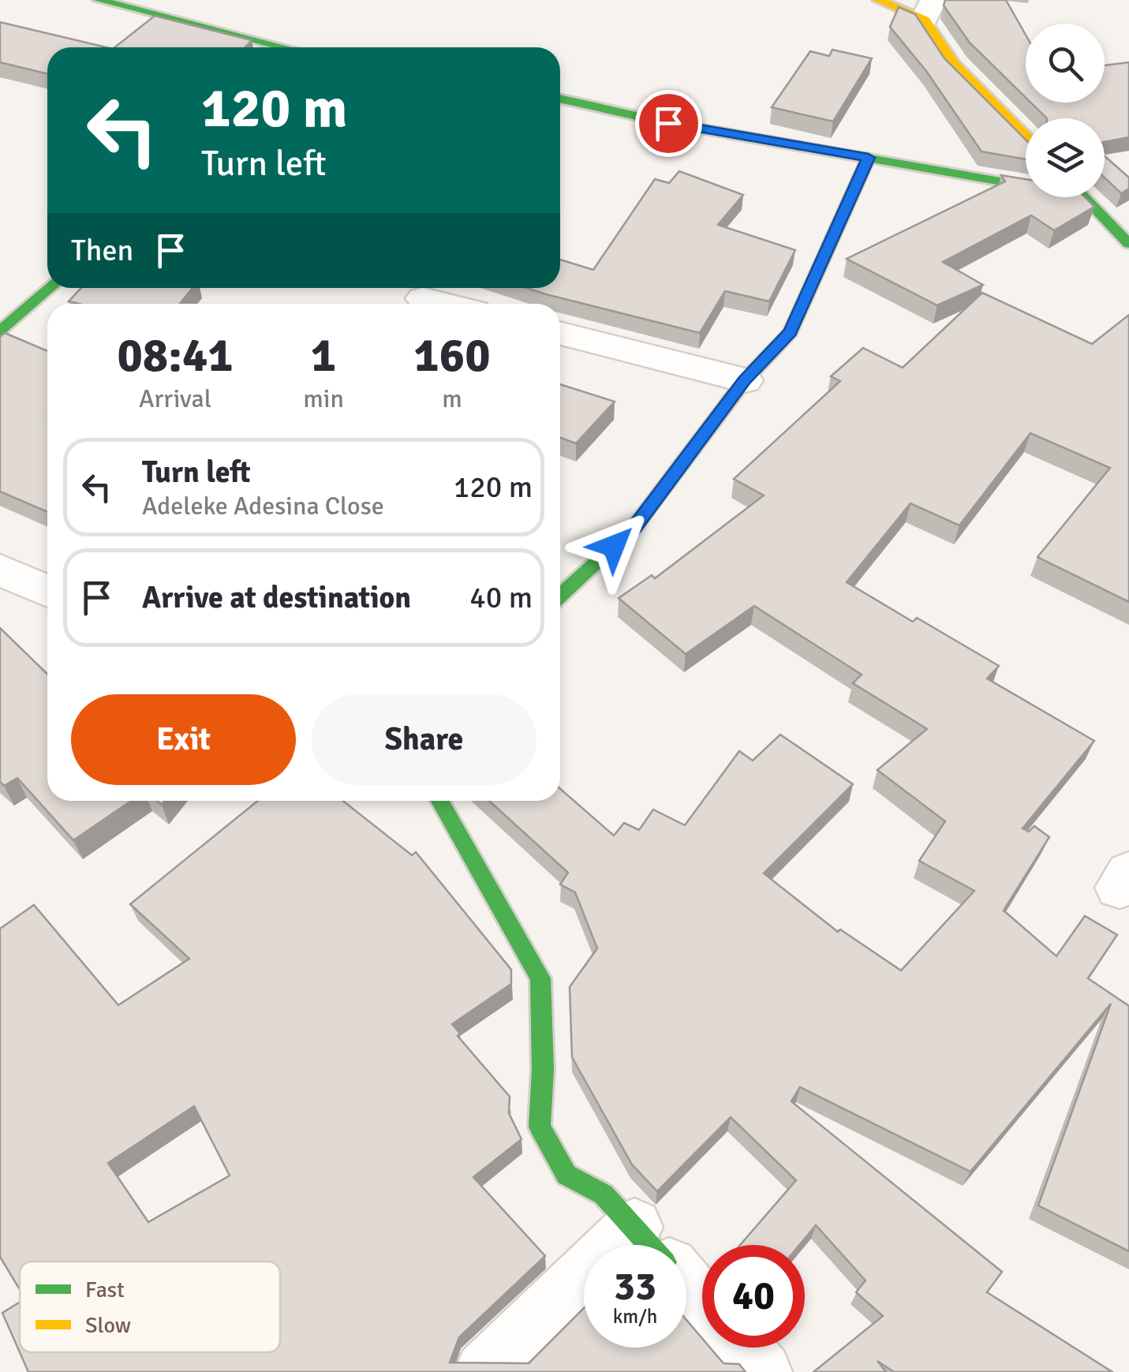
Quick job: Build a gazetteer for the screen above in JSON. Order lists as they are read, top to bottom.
{
  "legend": ["Fast", "Slow"],
  "page": {
    "turn": ["120 m", "Turn left"],
    "then": "Then",
    "eta": [
      "08:41",
      "Arrival",
      "1",
      "min",
      "160",
      "m"
    ],
    "list": [
      {
        "name": "Turn left",
        "note": "Adeleke Adesina Close",
        "value": "120 m"
      },
      {
        "name": "Arrive at destination",
        "value": "40 m"
      }
    ],
    "buttons": ["Exit", "Share"],
    "speed": "33 km/h",
    "limit": "40"
  }
}
